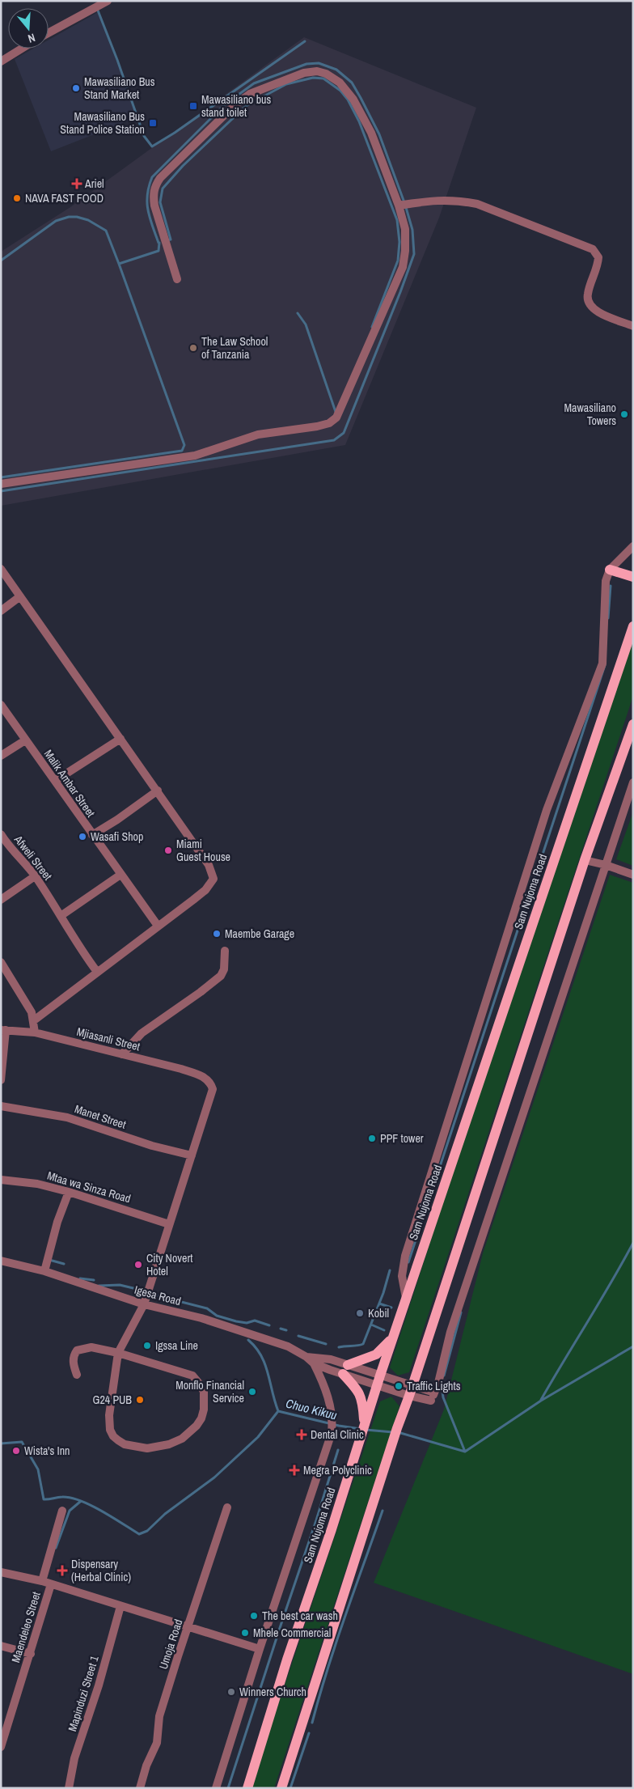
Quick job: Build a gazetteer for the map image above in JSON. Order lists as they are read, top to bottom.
{
  "streets": {
    "main road": ["Sam Nujoma Road"],
    "street": [
      "Malik Ambar Street",
      "Afweli Street",
      "Mjiasanli Street",
      "Manet Street",
      "Mtaa wa Sinza Road",
      "Igesa Road",
      "Maendeleo Street",
      "Umoja Road",
      "Mapinduzi Street 1"
    ]
  },
  "crossings": [
    ["Sam Nujoma Road", "Igesa Road"],
    ["Mjiasanli Street", "Manet Street"]
  ],
  "water": ["Chuo Kikuu"],
  "places": {
    "other": [
      "Mawasiliano Bus Stand Market",
      "NAVA FAST FOOD",
      "The Law School of Tanzania",
      "Mawasiliano Towers",
      "Wasafi Shop",
      "Miami Guest House",
      "Maembe Garage",
      "PPF tower",
      "City Novert Hotel",
      "Kobil",
      "Igssa Line",
      "Traffic Lights",
      "Monflo Financial Service",
      "G24 PUB",
      "Wista's Inn",
      "The best car wash",
      "Mhele Commercial",
      "Winners Church"
    ],
    "transit": ["Mawasiliano bus stand toilet", "Mawasiliano Bus Stand Police Station"],
    "health": [
      "Ariel",
      "Dental Clinic",
      "Megra Polyclinic",
      "Dispensary (Herbal Clinic)"
    ]
  },
  "north": "bottom"
}
